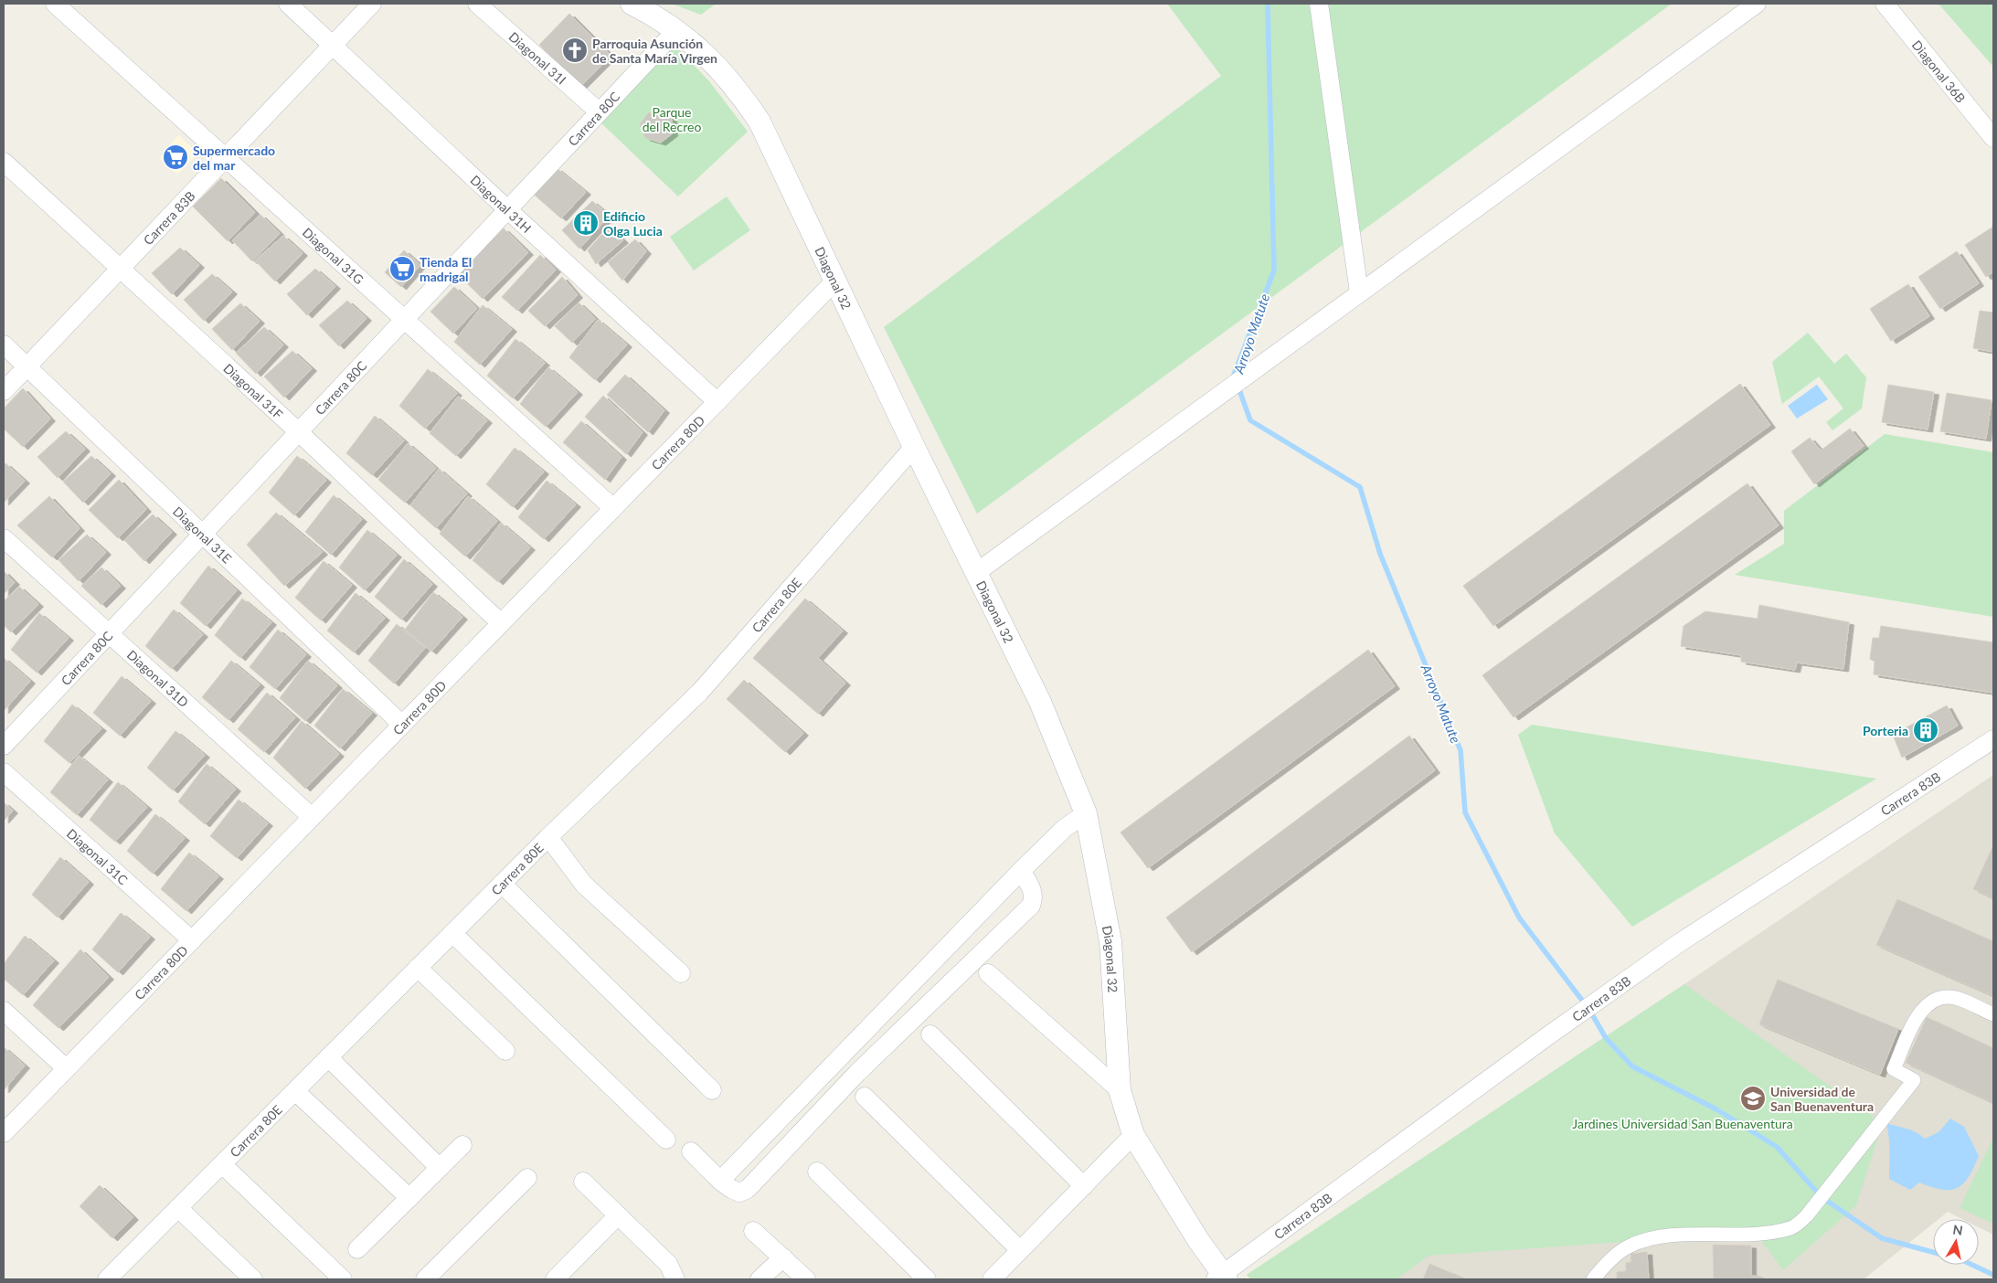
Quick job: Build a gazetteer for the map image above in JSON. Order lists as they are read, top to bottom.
{
  "streets": {
    "street": [
      "Diagonal 31I",
      "Diagonal 36B",
      "Carrera 80C",
      "Diagonal 31H",
      "Carrera 83B",
      "Diagonal 31G",
      "Diagonal 32",
      "Diagonal 31F",
      "Carrera 80D",
      "Diagonal 31E",
      "Carrera 80E",
      "Diagonal 31D",
      "Diagonal 31C"
    ]
  },
  "crossings": [
    ["Diagonal 31I", "Carrera 80C"],
    ["Carrera 80C", "Diagonal 31H"],
    ["Carrera 80C", "Diagonal 31G"],
    ["Carrera 80C", "Diagonal 32"],
    ["Carrera 80C", "Diagonal 31F"],
    ["Carrera 80C", "Diagonal 31E"],
    ["Carrera 80C", "Diagonal 31D"],
    ["Diagonal 31H", "Carrera 83B"],
    ["Diagonal 31H", "Carrera 80D"],
    ["Carrera 83B", "Diagonal 31G"],
    ["Carrera 83B", "Diagonal 32"],
    ["Carrera 83B", "Diagonal 31F"],
    ["Carrera 83B", "Diagonal 31E"],
    ["Diagonal 31G", "Carrera 80D"],
    ["Diagonal 32", "Carrera 80D"],
    ["Diagonal 32", "Carrera 80E"],
    ["Diagonal 31F", "Carrera 80D"],
    ["Carrera 80D", "Diagonal 31E"],
    ["Carrera 80D", "Diagonal 31D"],
    ["Carrera 80D", "Diagonal 31C"]
  ],
  "water": ["Arroyo Matute"],
  "parks": ["Parque del Recreo", "Jardines Universidad San Buenaventura"],
  "places": {
    "church": ["Parroquia Asunción de Santa María Virgen"],
    "supermarket": ["Supermercado del mar", "Tienda El madrigal"],
    "building": ["Edificio Olga Lucia", "Porteria"],
    "school or university": ["Universidad de San Buenaventura"]
  },
  "north": "top"
}
